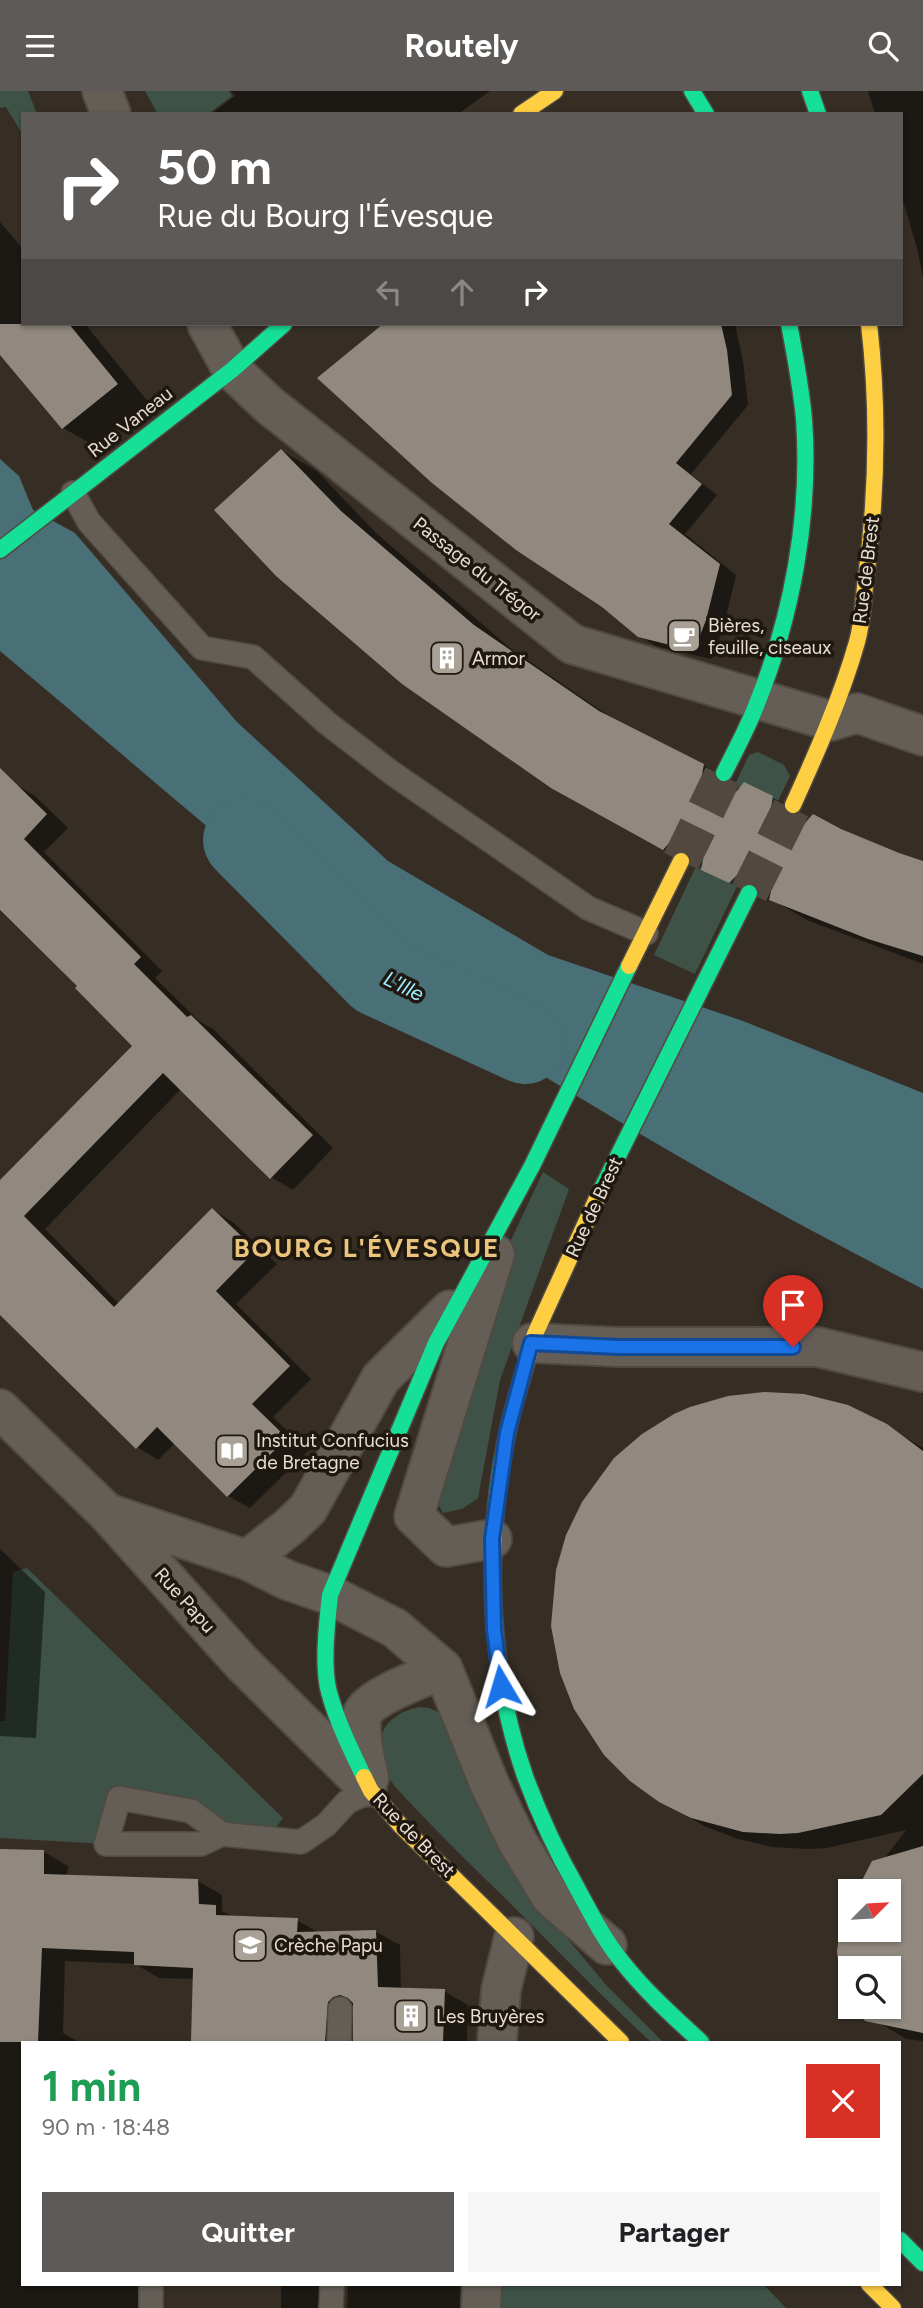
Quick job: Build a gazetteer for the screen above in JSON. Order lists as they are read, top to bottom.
{
  "streets": {
    "main road": ["Rue Vaneau", "Rue de Brest"],
    "street": ["Passage du Trégor", "Rue Papu"]
  },
  "crossings": [
    ["Rue Vaneau", "Passage du Trégor"],
    ["Passage du Trégor", "Rue de Brest"],
    ["Rue de Brest", "Rue Papu"]
  ],
  "districts": ["BOURG L'ÉVESQUE"],
  "water": ["L'Ille"],
  "places": {
    "cafe": ["Bières, feuille, ciseaux"],
    "building": ["Armor", "Les Bruyères"],
    "library": ["Institut Confucius de Bretagne"],
    "school or university": ["Crèche Papu"]
  },
  "north": "top right",
  "page": {
    "header": "Routely",
    "turn": ["50 m", "Rue du Bourg l'Évesque"],
    "heading": ["1 min", "90 m · 18:48"],
    "buttons": ["Quitter", "Partager"]
  }
}
